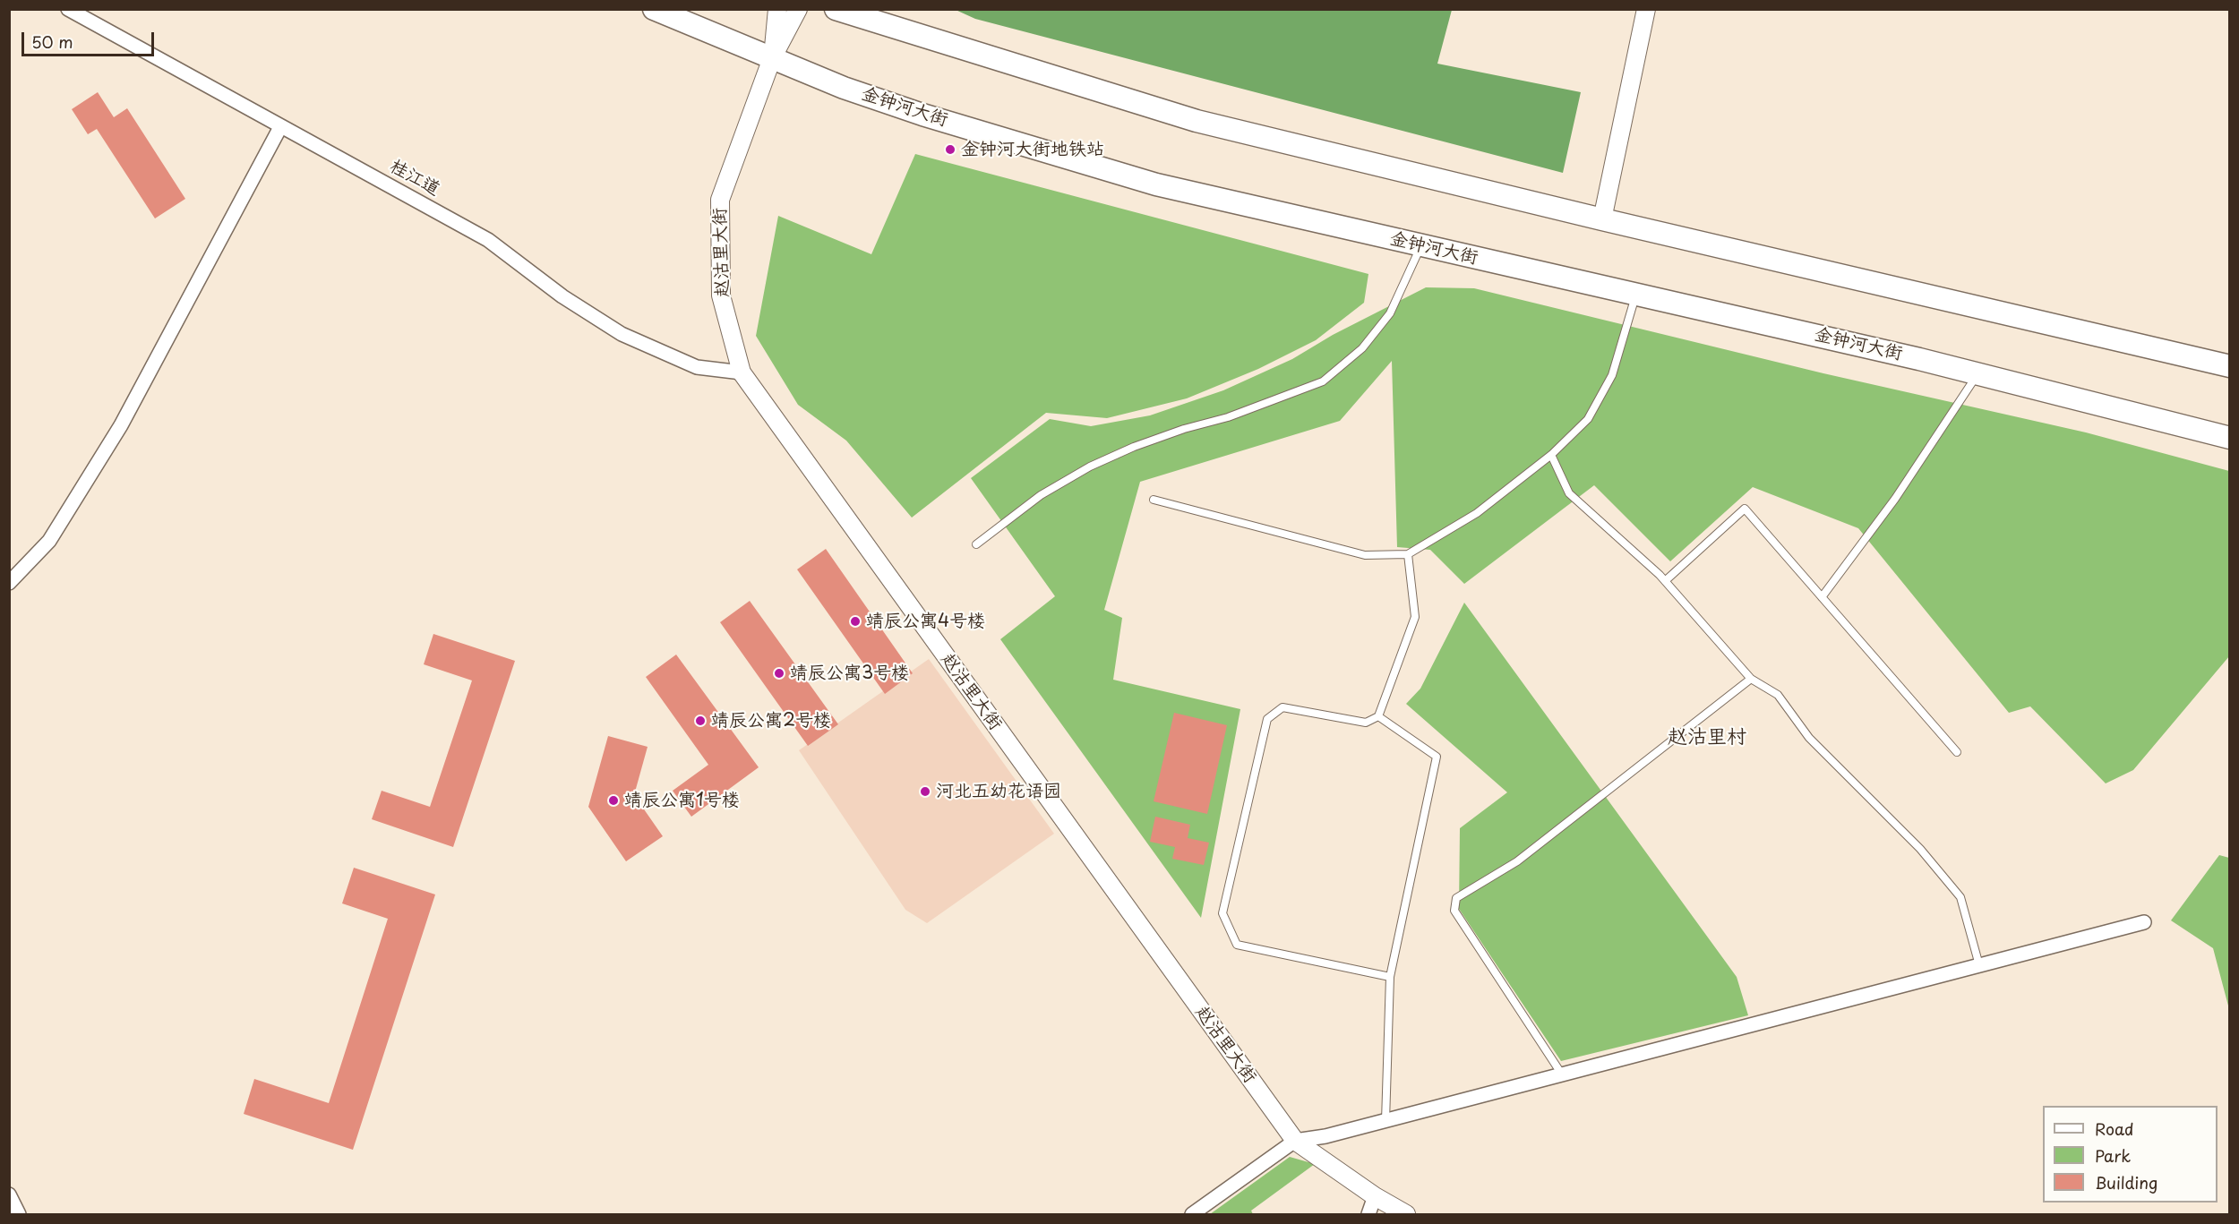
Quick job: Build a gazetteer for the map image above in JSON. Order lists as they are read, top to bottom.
{
  "streets": {
    "main road": ["金钟河大街"],
    "street": ["桂江道", "赵沽里大街"]
  },
  "crossings": [
    ["金钟河大街", "赵沽里大街"],
    ["桂江道", "赵沽里大街"]
  ],
  "districts": ["赵沽里村"],
  "places": [
    "金钟河大街地铁站",
    "靖辰公寓4号楼",
    "靖辰公寓3号楼",
    "靖辰公寓2号楼",
    "河北五幼花语园",
    "靖辰公寓1号楼"
  ],
  "legend": ["Road", "Park", "Building"],
  "scale_bar": "50 m"
}
